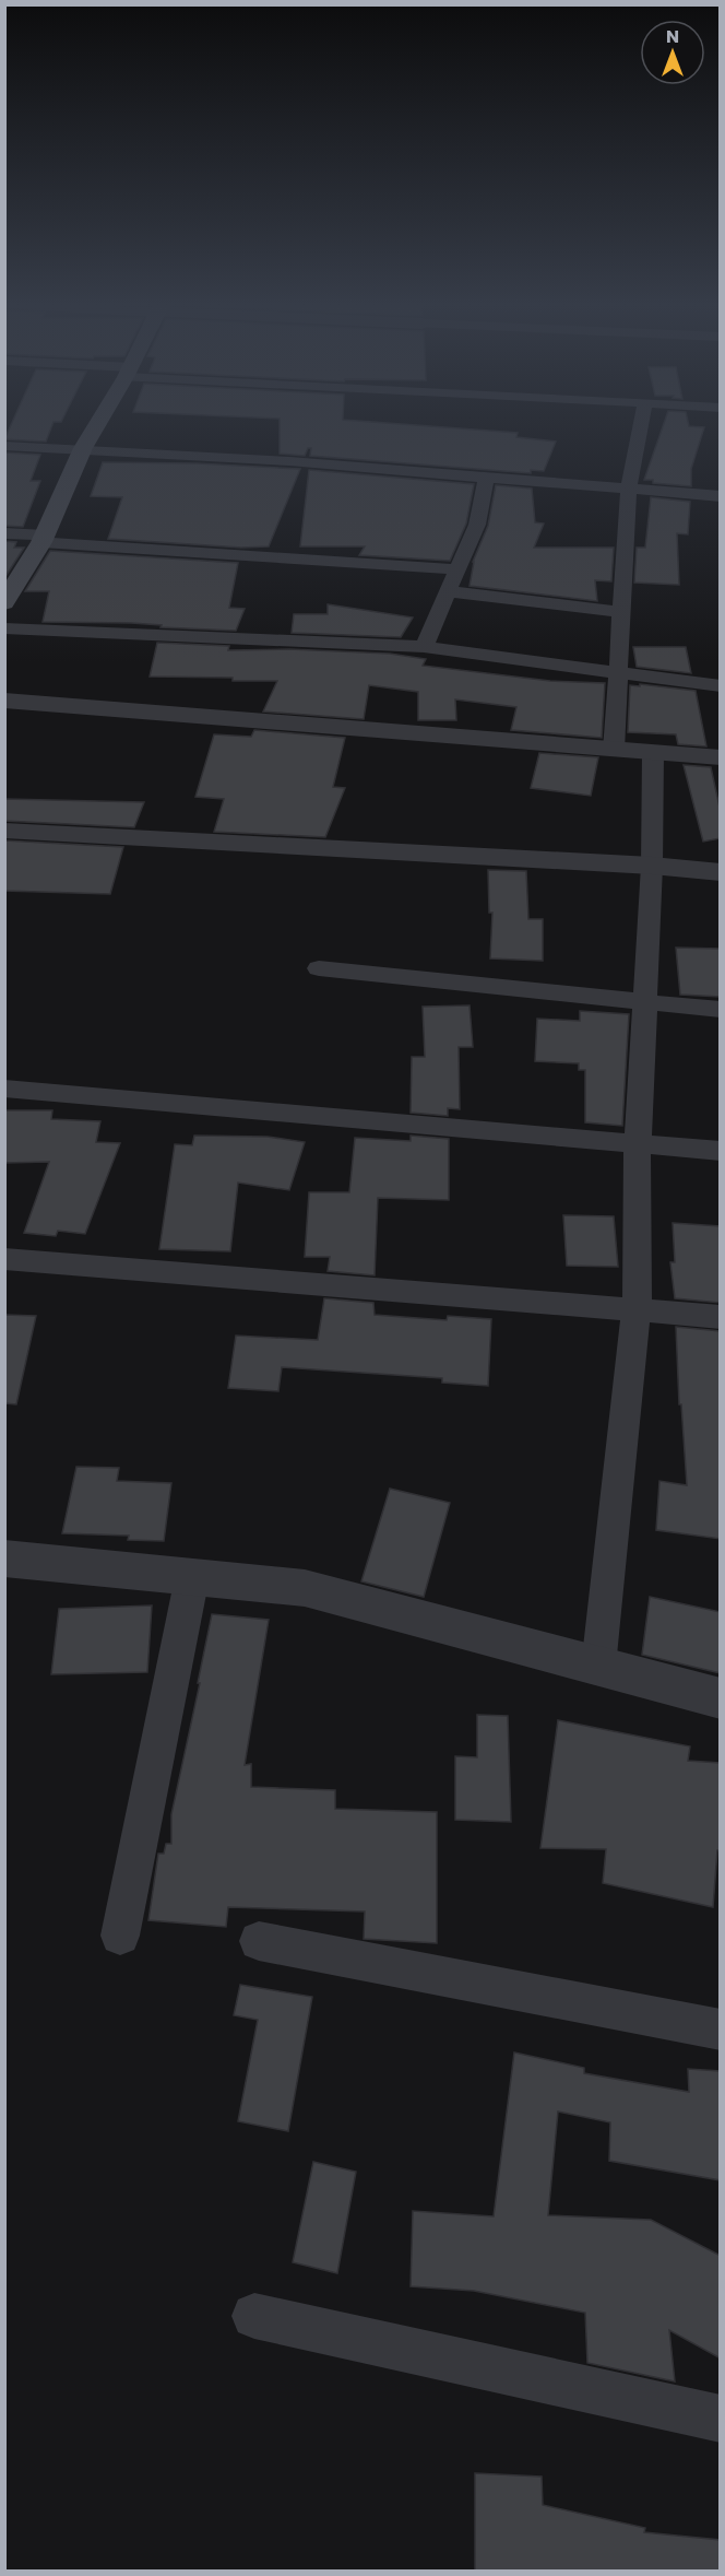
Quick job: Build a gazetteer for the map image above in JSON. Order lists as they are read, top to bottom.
{
  "north": "top"
}
